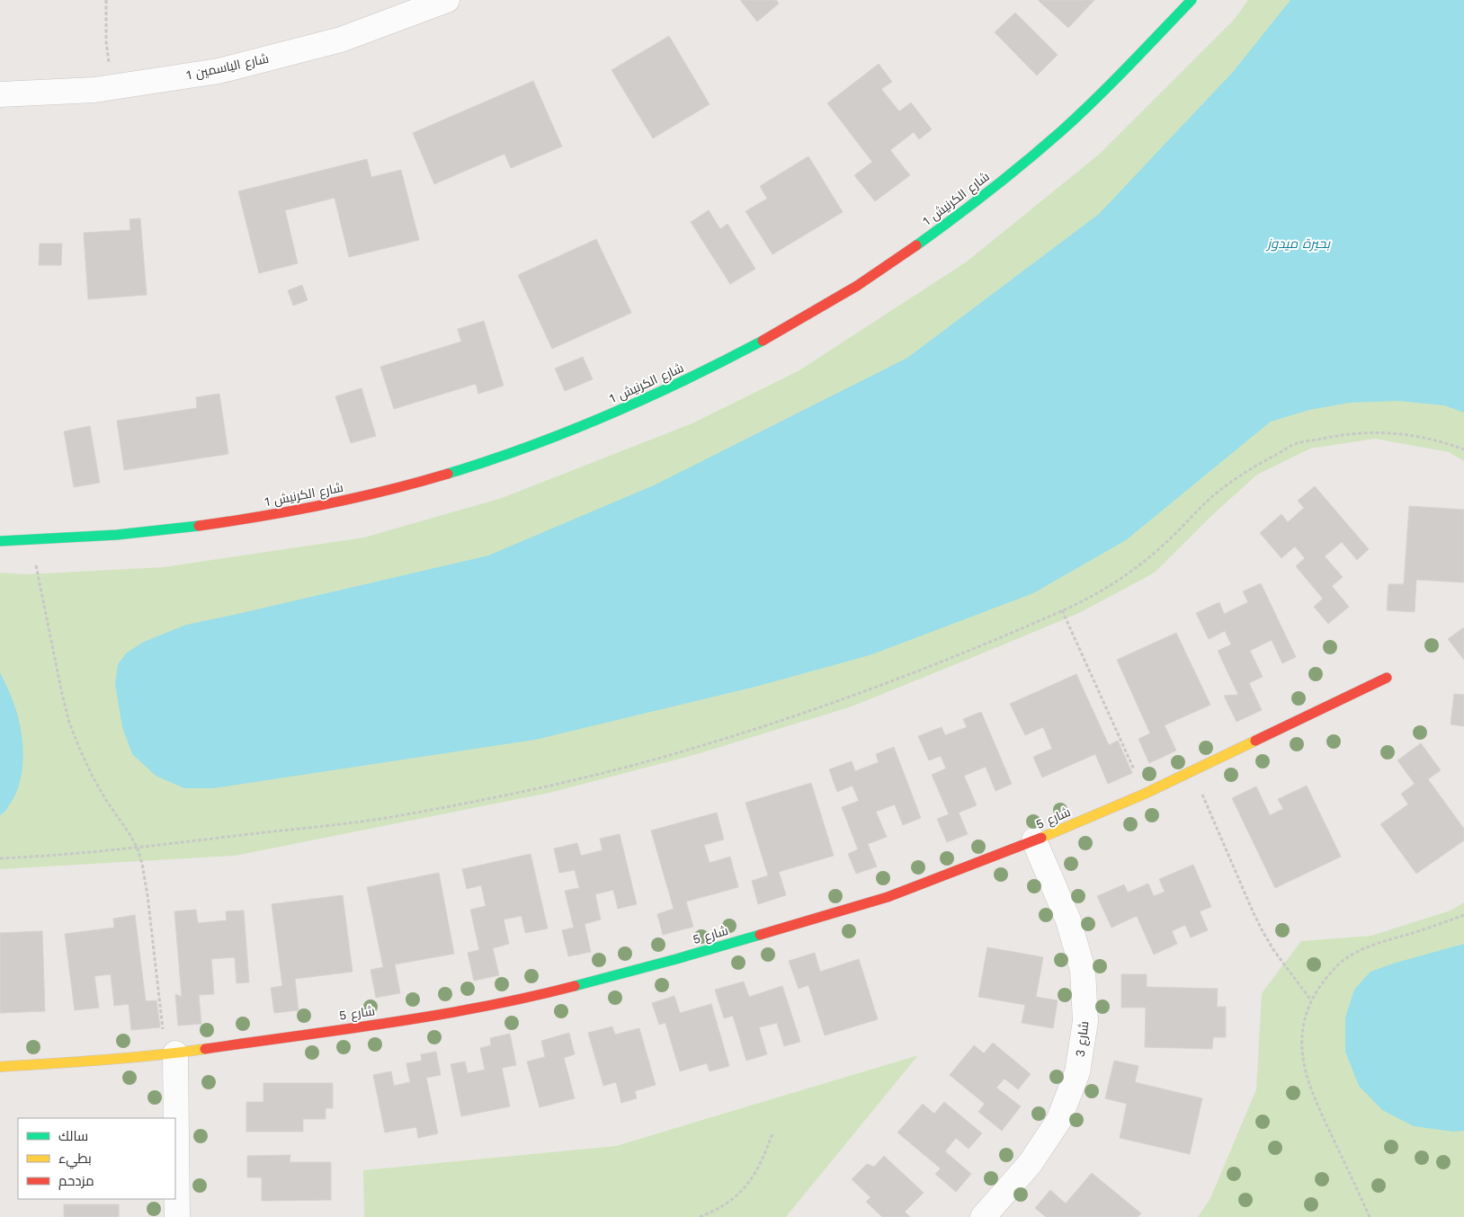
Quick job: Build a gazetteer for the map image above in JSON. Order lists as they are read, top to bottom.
{
  "streets": {
    "street": [
      "شارع الياسمين 1",
      "شارع الكرنيش 1",
      "شارع 5",
      "شارع 3"
    ]
  },
  "crossings": [
    ["شارع 5", "شارع 3"]
  ],
  "water": ["بحيرة ميدوز"],
  "legend": ["سالك", "بطيء", "مزدحم"]
}
